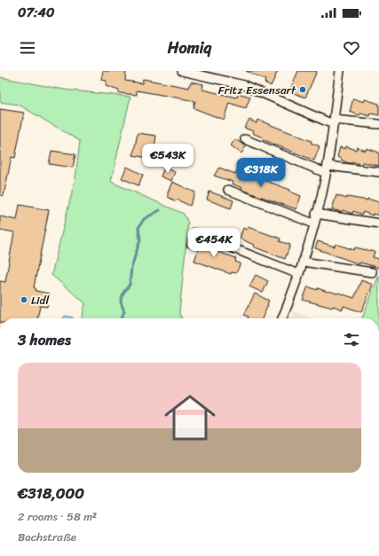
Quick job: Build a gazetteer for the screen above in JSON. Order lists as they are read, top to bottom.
{
  "places": ["Fritz Essensart", "Lidl"],
  "page": {
    "status": "07:40",
    "header": "Homiq",
    "price": ["€543K", "€318K", "€454K"],
    "heading": "3 homes",
    "list": [
      {
        "name": "€318,000",
        "note": "2 rooms · 58 m² · Bachstraße"
      }
    ]
  }
}
